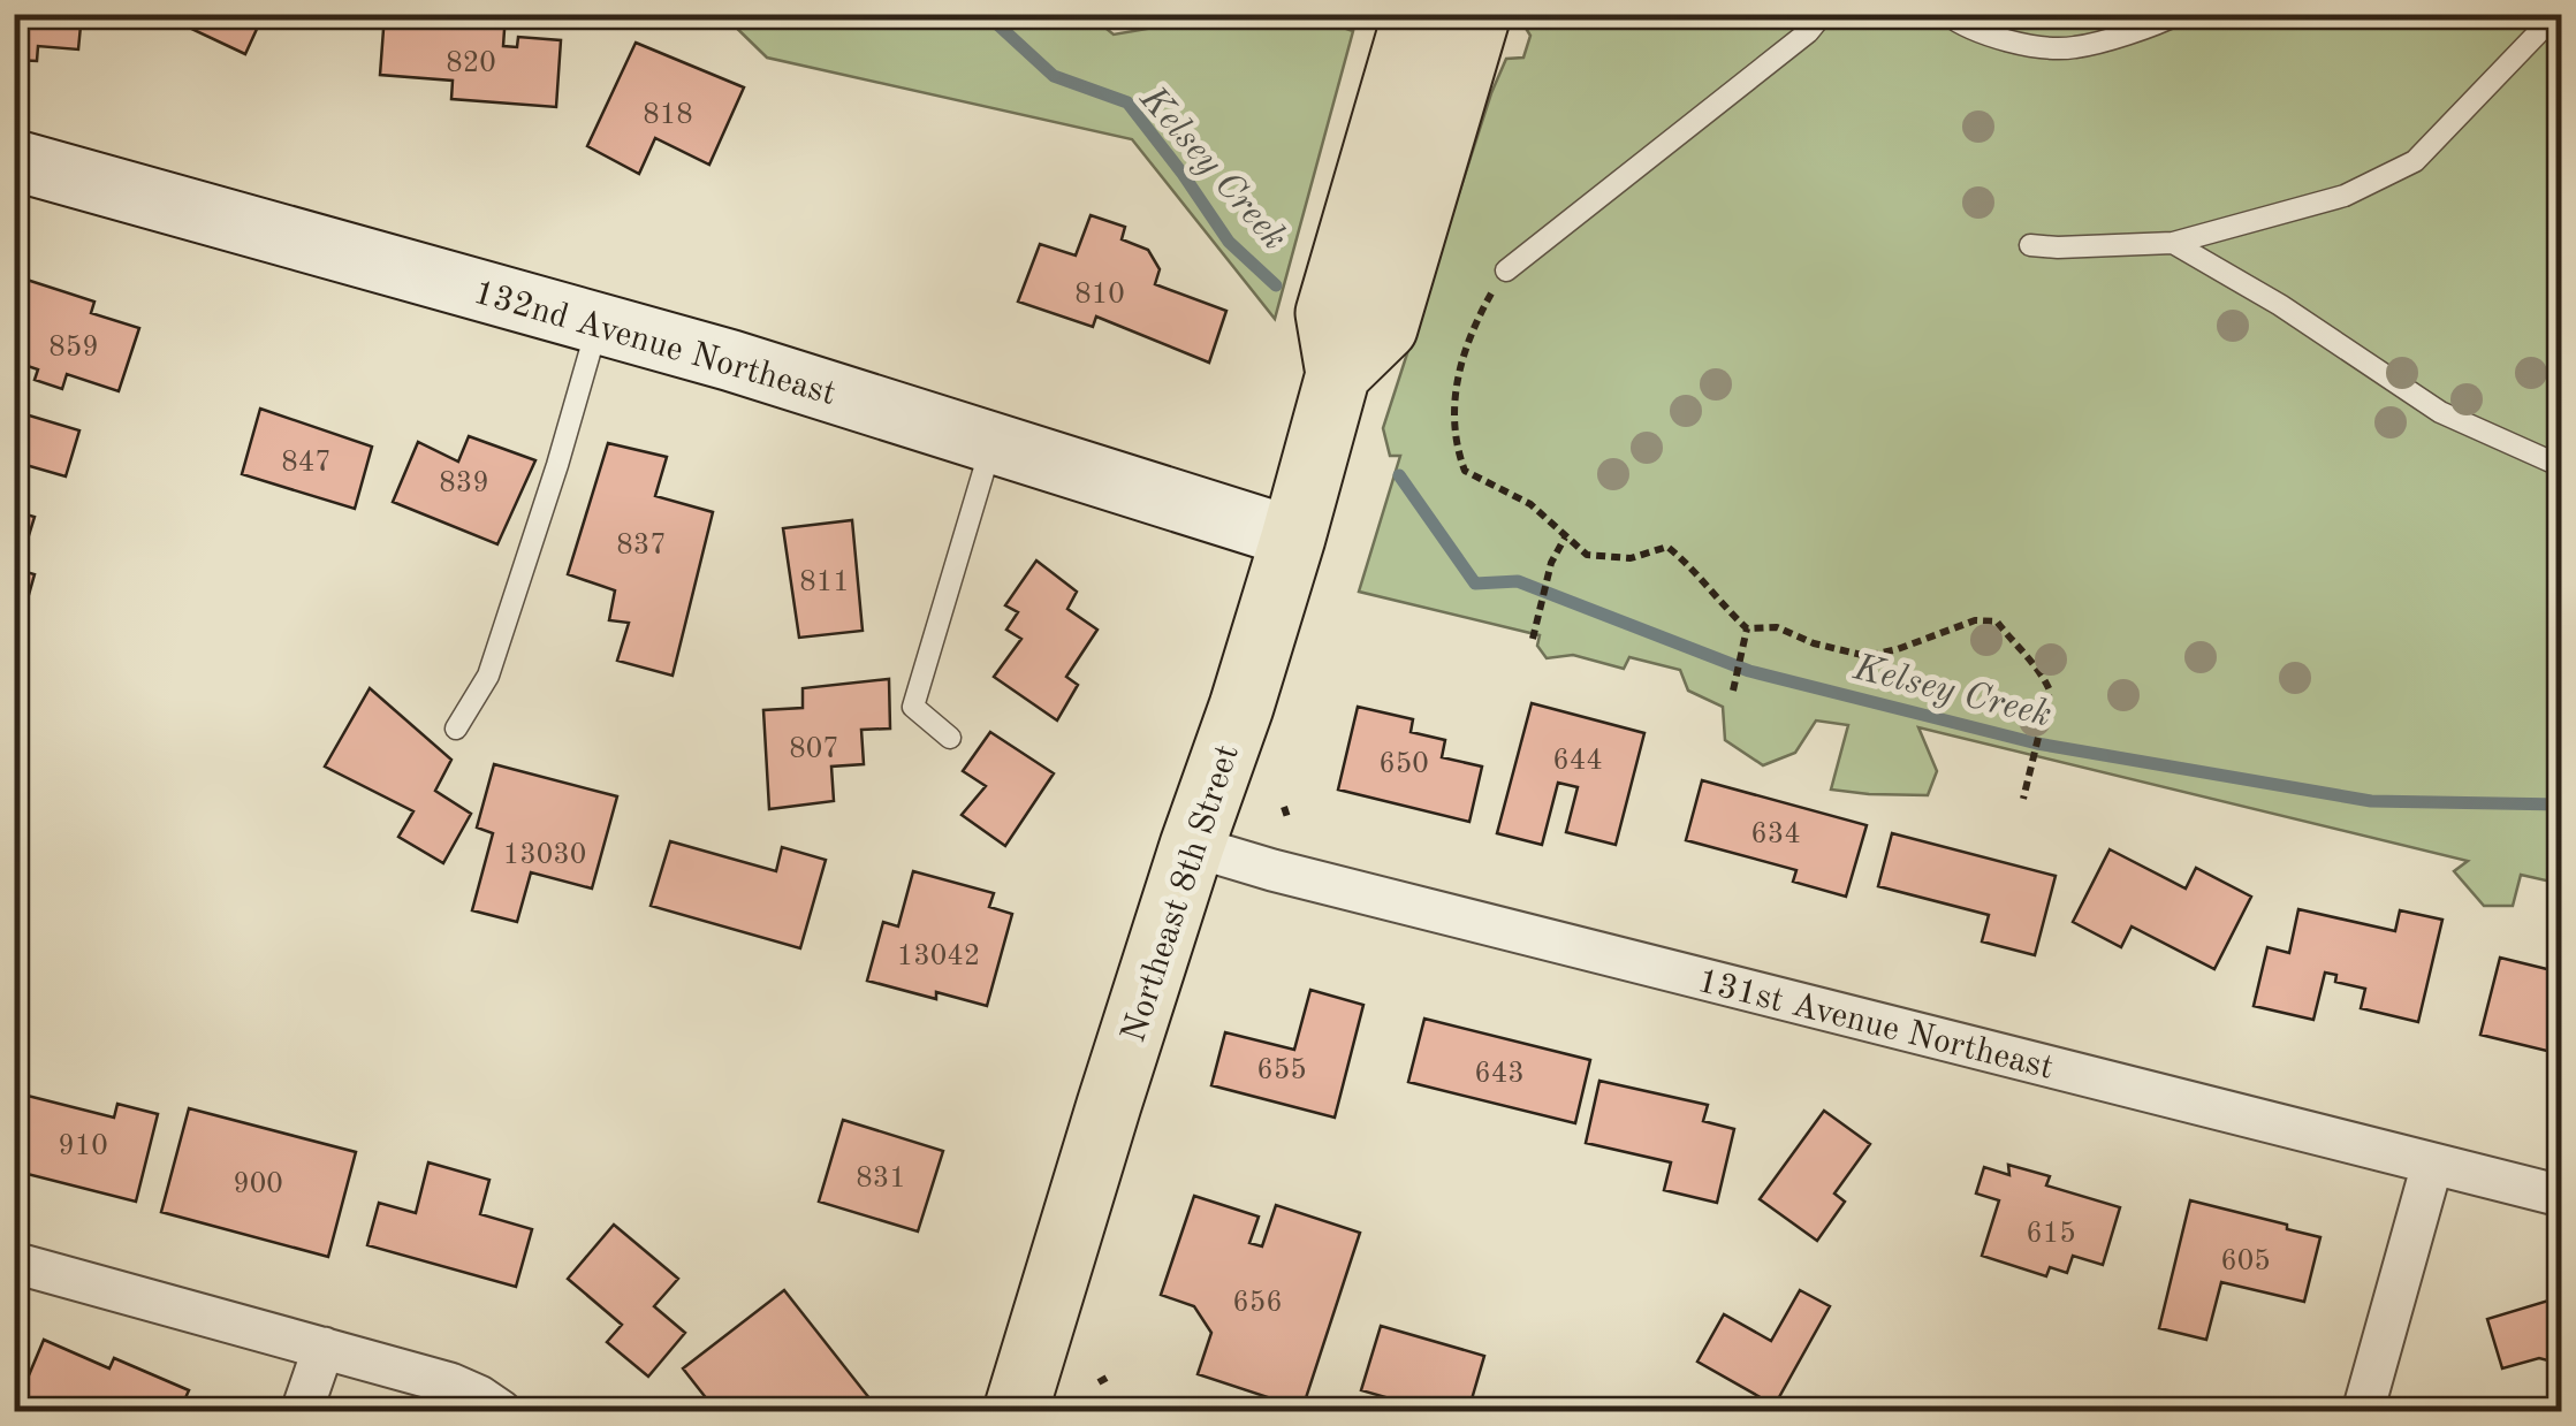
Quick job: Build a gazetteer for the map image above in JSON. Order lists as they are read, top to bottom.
{
  "streets": {
    "main road": ["Northeast 8th Street"],
    "street": ["132nd Avenue Northeast", "131st Avenue Northeast"]
  },
  "crossings": [
    ["132nd Avenue Northeast", "Northeast 8th Street"],
    ["Northeast 8th Street", "131st Avenue Northeast"]
  ],
  "water": ["Kelsey Creek"],
  "house_numbers": [
    "820",
    "818",
    "810",
    "859",
    "847",
    "839",
    "837",
    "811",
    "807",
    "644",
    "650",
    "634",
    "13030",
    "13042",
    "655",
    "643",
    "910",
    "831",
    "900",
    "615",
    "605",
    "656"
  ]
}
